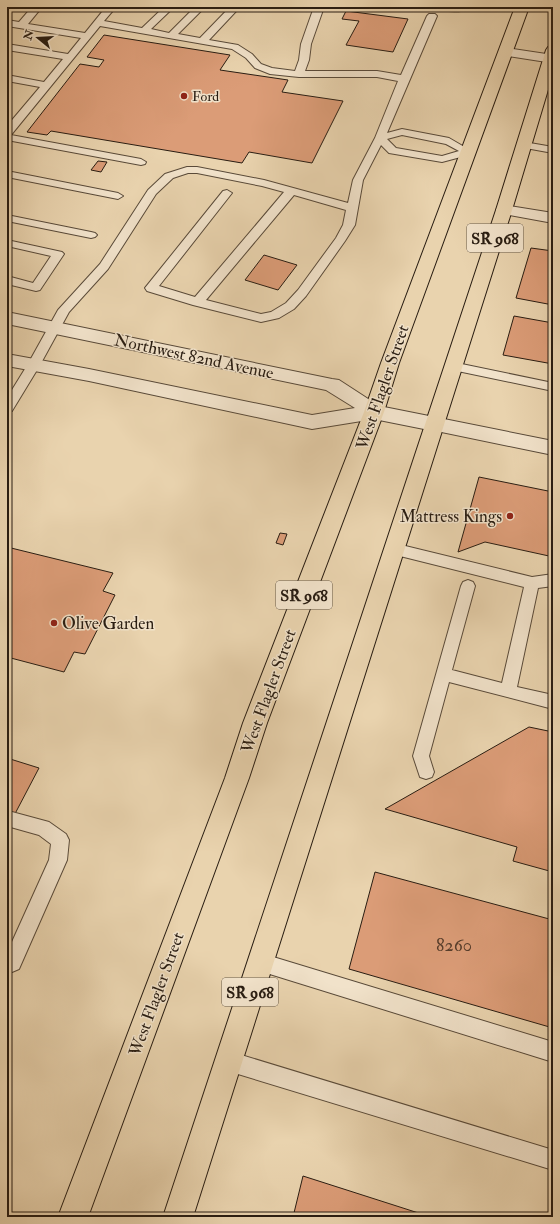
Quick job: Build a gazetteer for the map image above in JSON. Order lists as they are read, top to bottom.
{
  "streets": {
    "main road": ["SR 968", "West Flagler Street"],
    "street": ["Northwest 82nd Avenue"]
  },
  "crossings": [
    ["SR 968", "Northwest 82nd Avenue"],
    ["Northwest 82nd Avenue", "West Flagler Street"]
  ],
  "places": ["Ford", "Mattress Kings", "Olive Garden"],
  "house_numbers": ["8260"],
  "north": "left"
}
